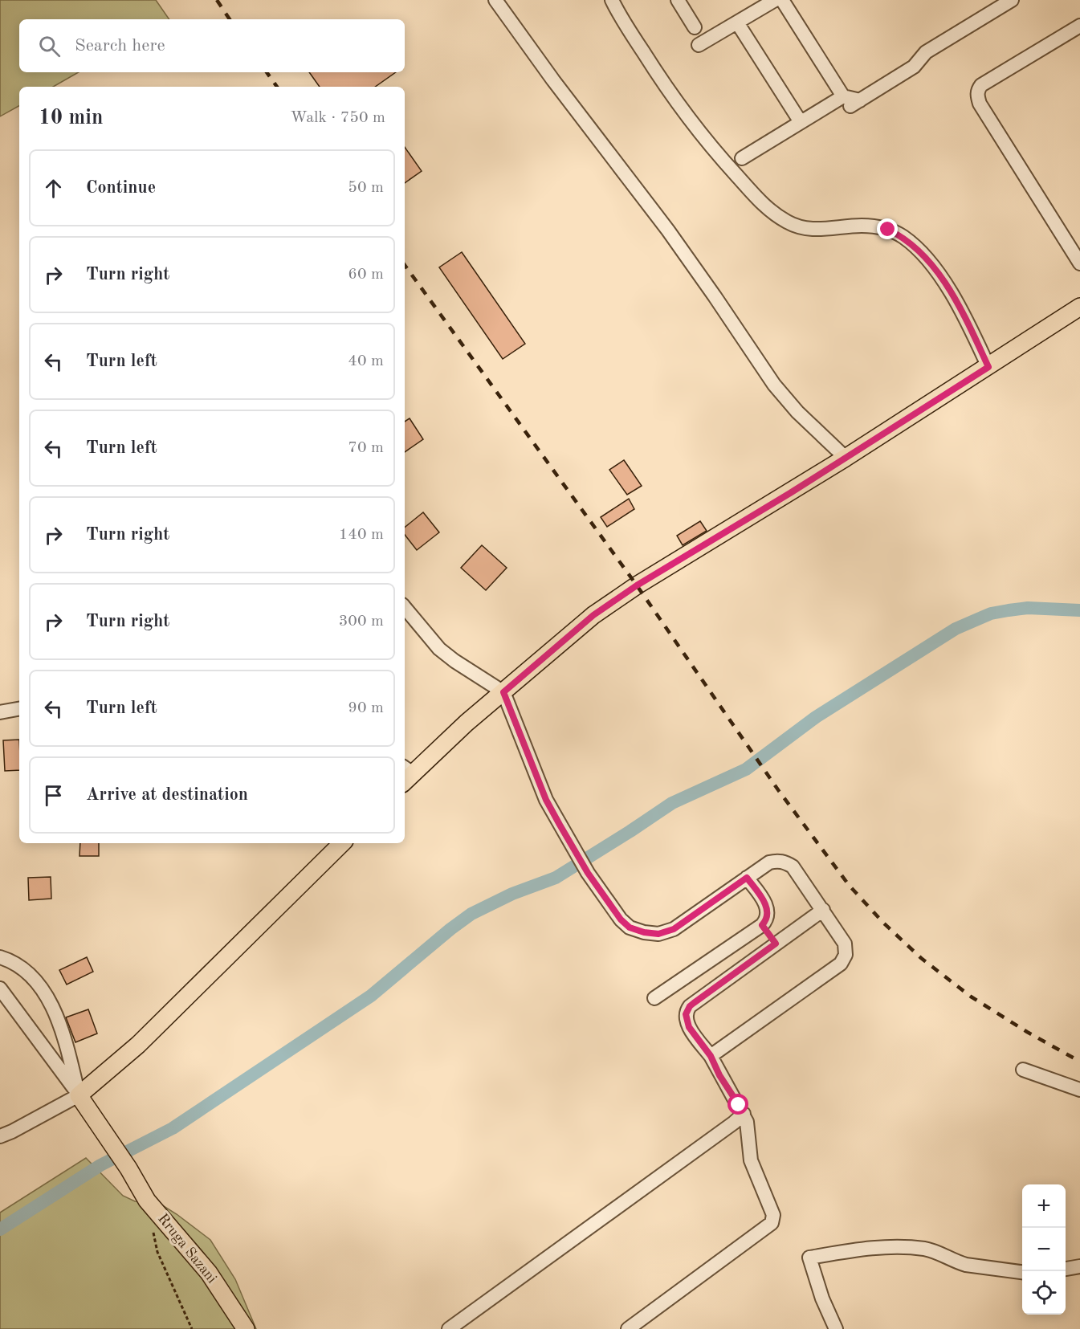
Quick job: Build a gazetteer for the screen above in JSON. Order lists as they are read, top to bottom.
{
  "streets": {
    "main road": ["Rruga Sazani"]
  },
  "page": {
    "search": "Search here",
    "heading": ["10 min", "Walk · 750 m"],
    "list": [
      ["Continue", "50 m"],
      ["Turn right", "60 m"],
      ["Turn left", "40 m"],
      ["Turn left", "70 m"],
      ["Turn right", "140 m"],
      ["Turn right", "300 m"],
      ["Turn left", "90 m"],
      "Arrive at destination"
    ],
    "map_buttons": ["+", "−"]
  }
}
